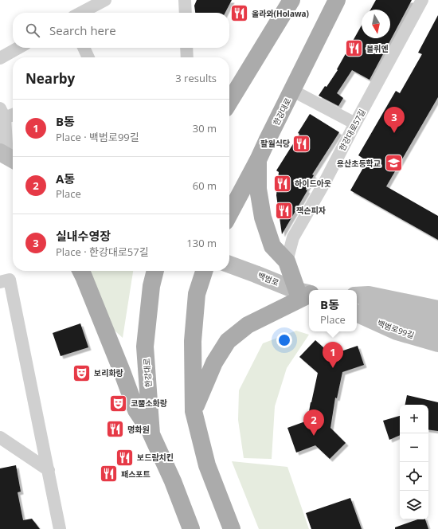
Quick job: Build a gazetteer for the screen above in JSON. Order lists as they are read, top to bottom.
{
  "streets": {
    "main road": ["한강대로", "백범로", "백범로99길"],
    "street": ["한강대로57길"]
  },
  "places": {
    "restaurant": [
      "올라와(Holawa)",
      "블뤼엔",
      "팔월식당",
      "하이드아웃",
      "잭슨피자",
      "명화원",
      "보드람치킨",
      "패스포트"
    ],
    "school or university": ["용산초등학교"],
    "theatre": ["보리화랑", "코뿔소화랑"]
  },
  "north": "bottom",
  "page": {
    "search": "Search here",
    "heading": ["Nearby", "3 results"],
    "list": [
      {
        "mark": "1",
        "name": "B동",
        "note": "Place · 백범로99길",
        "value": "30 m"
      },
      {
        "mark": "2",
        "name": "A동",
        "note": "Place",
        "value": "60 m"
      },
      {
        "mark": "3",
        "name": "실내수영장",
        "note": "Place · 한강대로57길",
        "value": "130 m"
      }
    ],
    "pins": ["3", "1", "2"],
    "popup": ["B동", "Place"],
    "map_buttons": ["+", "−"]
  }
}
